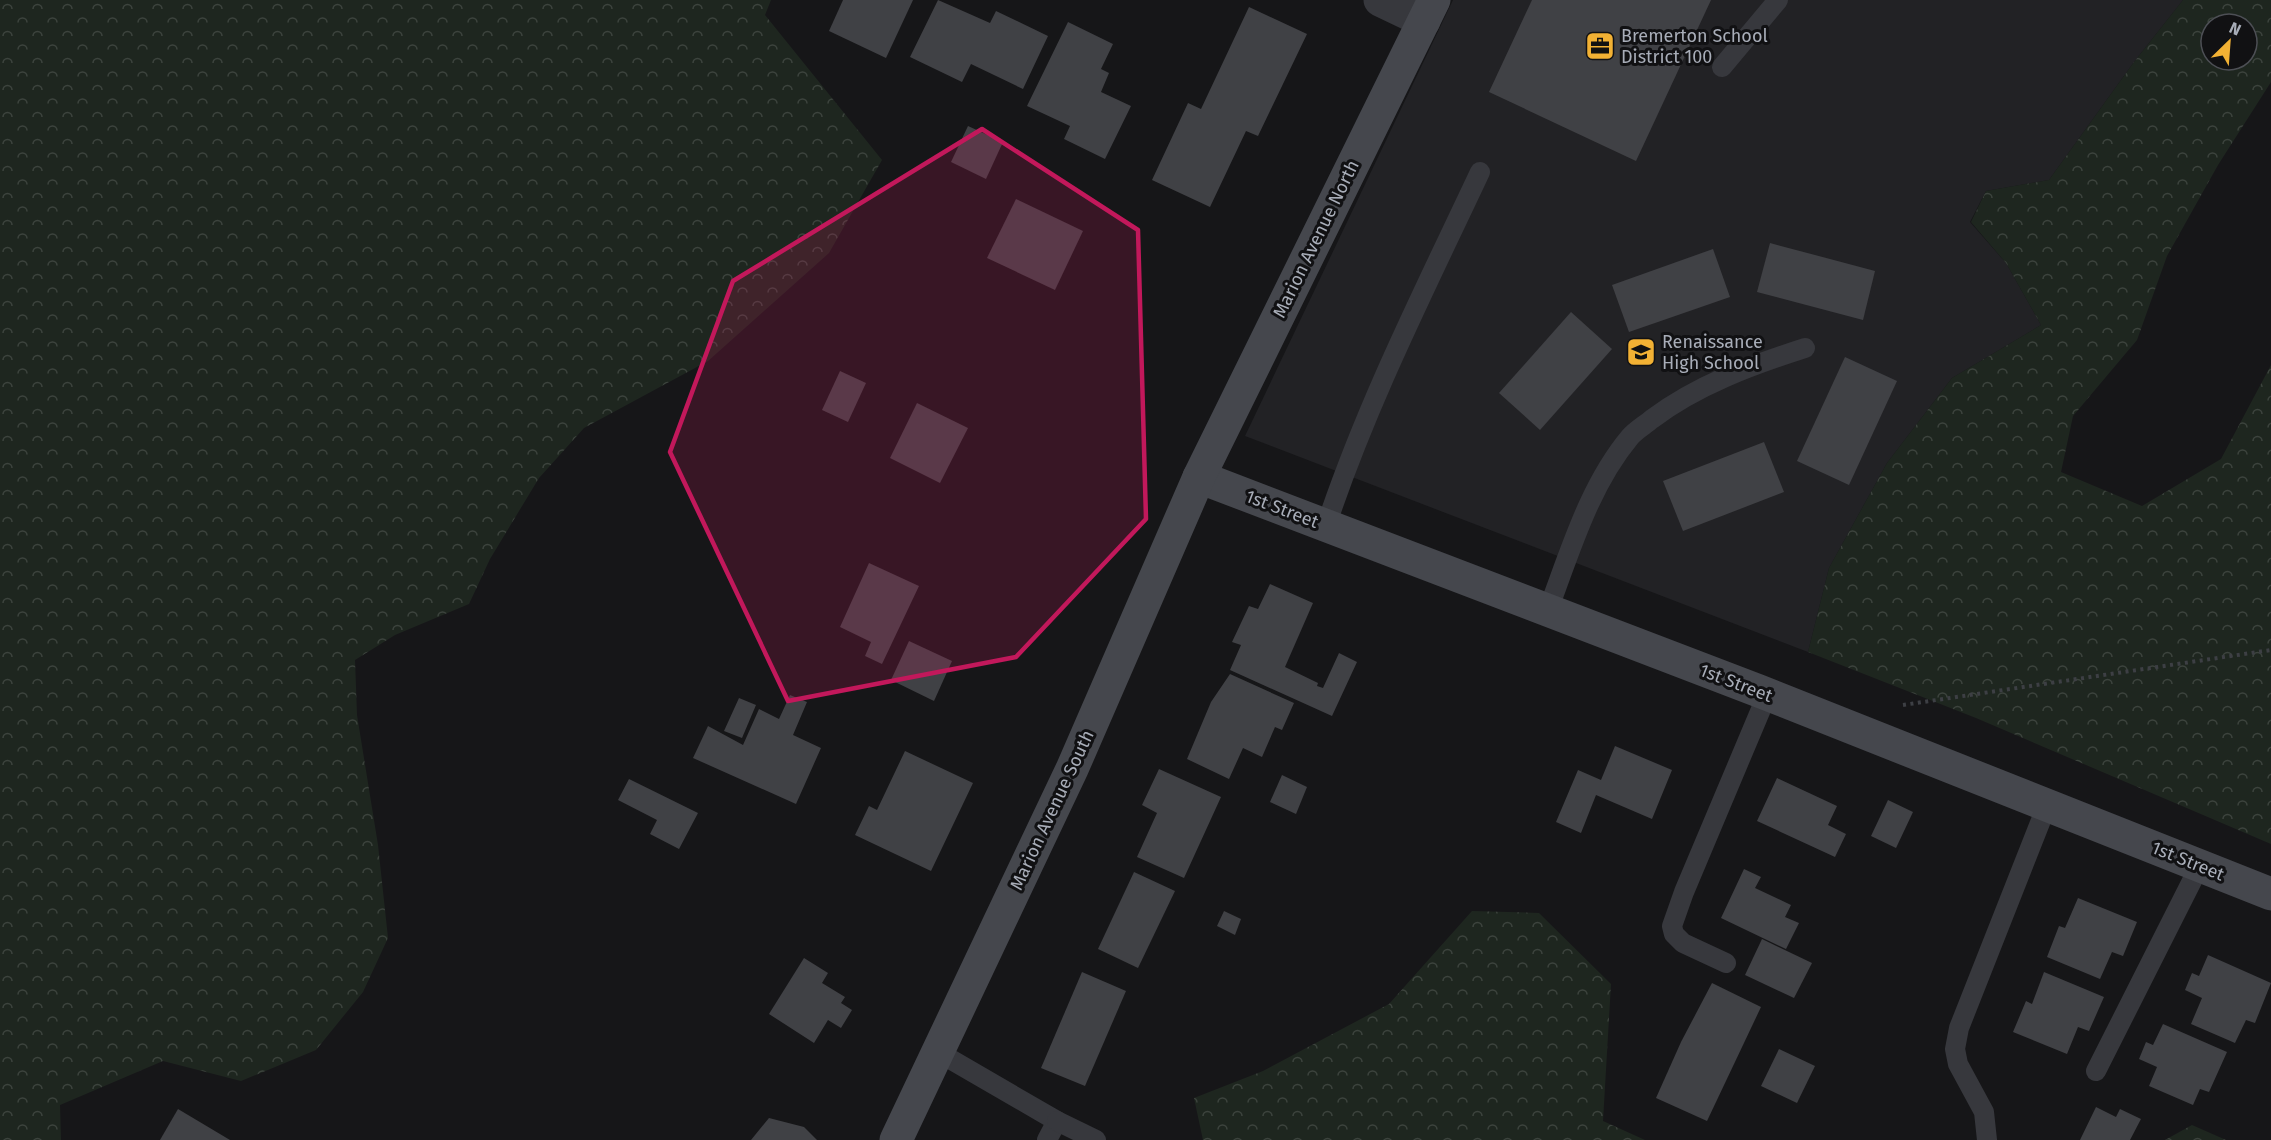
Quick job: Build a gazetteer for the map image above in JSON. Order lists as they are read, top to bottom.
{
  "streets": {
    "main road": ["Marion Avenue North", "1st Street", "Marion Avenue South"]
  },
  "crossings": [
    ["Marion Avenue North", "1st Street"],
    ["Marion Avenue North", "Marion Avenue South"],
    ["1st Street", "Marion Avenue South"]
  ],
  "places": {
    "office": ["Bremerton School District 100"],
    "school or university": ["Renaissance High School"]
  },
  "north": "top right"
}
